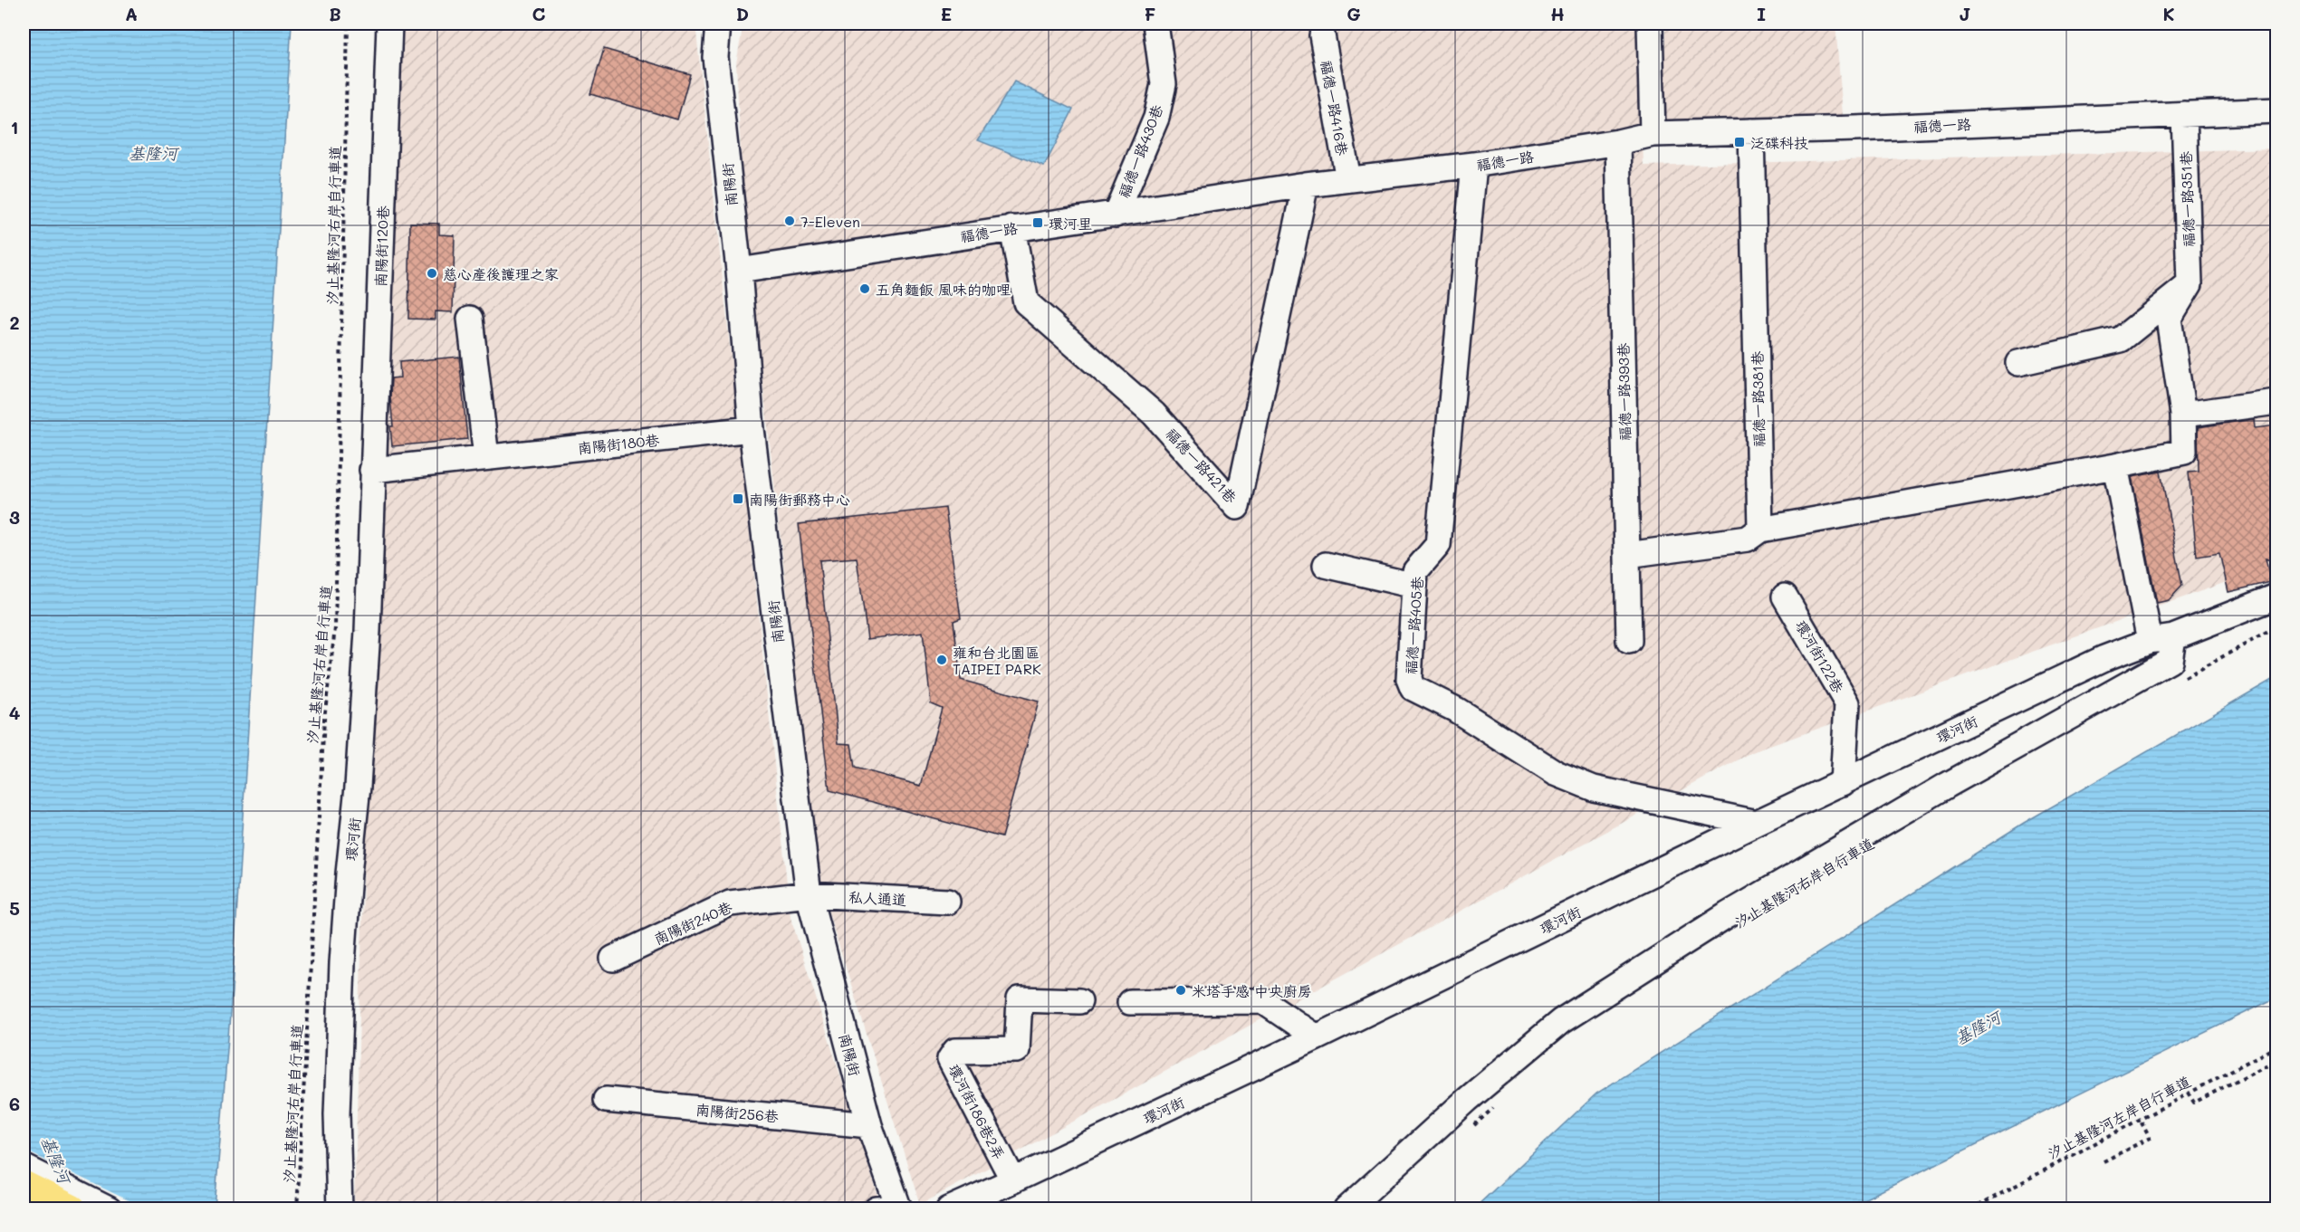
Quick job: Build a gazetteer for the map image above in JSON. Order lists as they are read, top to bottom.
{
  "streets": {
    "street": [
      "福德一路416巷",
      "福德一路",
      "福德一路430巷",
      "南陽街",
      "福德一路351巷",
      "南陽街120巷",
      "福德一路393巷",
      "福德一路381巷",
      "南陽街180巷",
      "福德一路421巷",
      "福德一路405巷",
      "環河街122巷",
      "環河街",
      "私人通道",
      "南陽街240巷",
      "環河街186巷2弄",
      "南陽街256巷"
    ],
    "path": ["汐止基隆河右岸自行車道", "汐止基隆河左岸自行車道"]
  },
  "crossings": [
    ["福德一路416巷", "福德一路"],
    ["福德一路", "福德一路430巷"],
    ["福德一路", "南陽街"],
    ["福德一路", "福德一路351巷"],
    ["福德一路", "福德一路393巷"],
    ["福德一路", "福德一路381巷"],
    ["福德一路", "福德一路421巷"],
    ["福德一路", "福德一路405巷"],
    ["南陽街", "南陽街180巷"],
    ["南陽街", "私人通道"],
    ["南陽街", "南陽街240巷"],
    ["南陽街", "南陽街256巷"],
    ["南陽街120巷", "南陽街180巷"],
    ["南陽街120巷", "環河街"],
    ["南陽街180巷", "環河街"],
    ["福德一路405巷", "環河街"],
    ["環河街122巷", "環河街"],
    ["環河街", "環河街186巷2弄"],
    ["私人通道", "南陽街240巷"]
  ],
  "water": ["基隆河"],
  "places": {
    "transit": ["泛碟科技", "環河里", "南陽街郵務中心"],
    "other": [
      "7-Eleven",
      "慈心產後護理之家",
      "五角麵飯 風味的咖哩",
      "雍和台北園區 TAIPEI PARK",
      "米塔手感 中央廚房"
    ]
  },
  "grid": {
    "columns": [
      "A",
      "B",
      "C",
      "D",
      "E",
      "F",
      "G",
      "H",
      "I",
      "J",
      "K"
    ],
    "rows": [
      "1",
      "2",
      "3",
      "4",
      "5",
      "6"
    ]
  }
}
